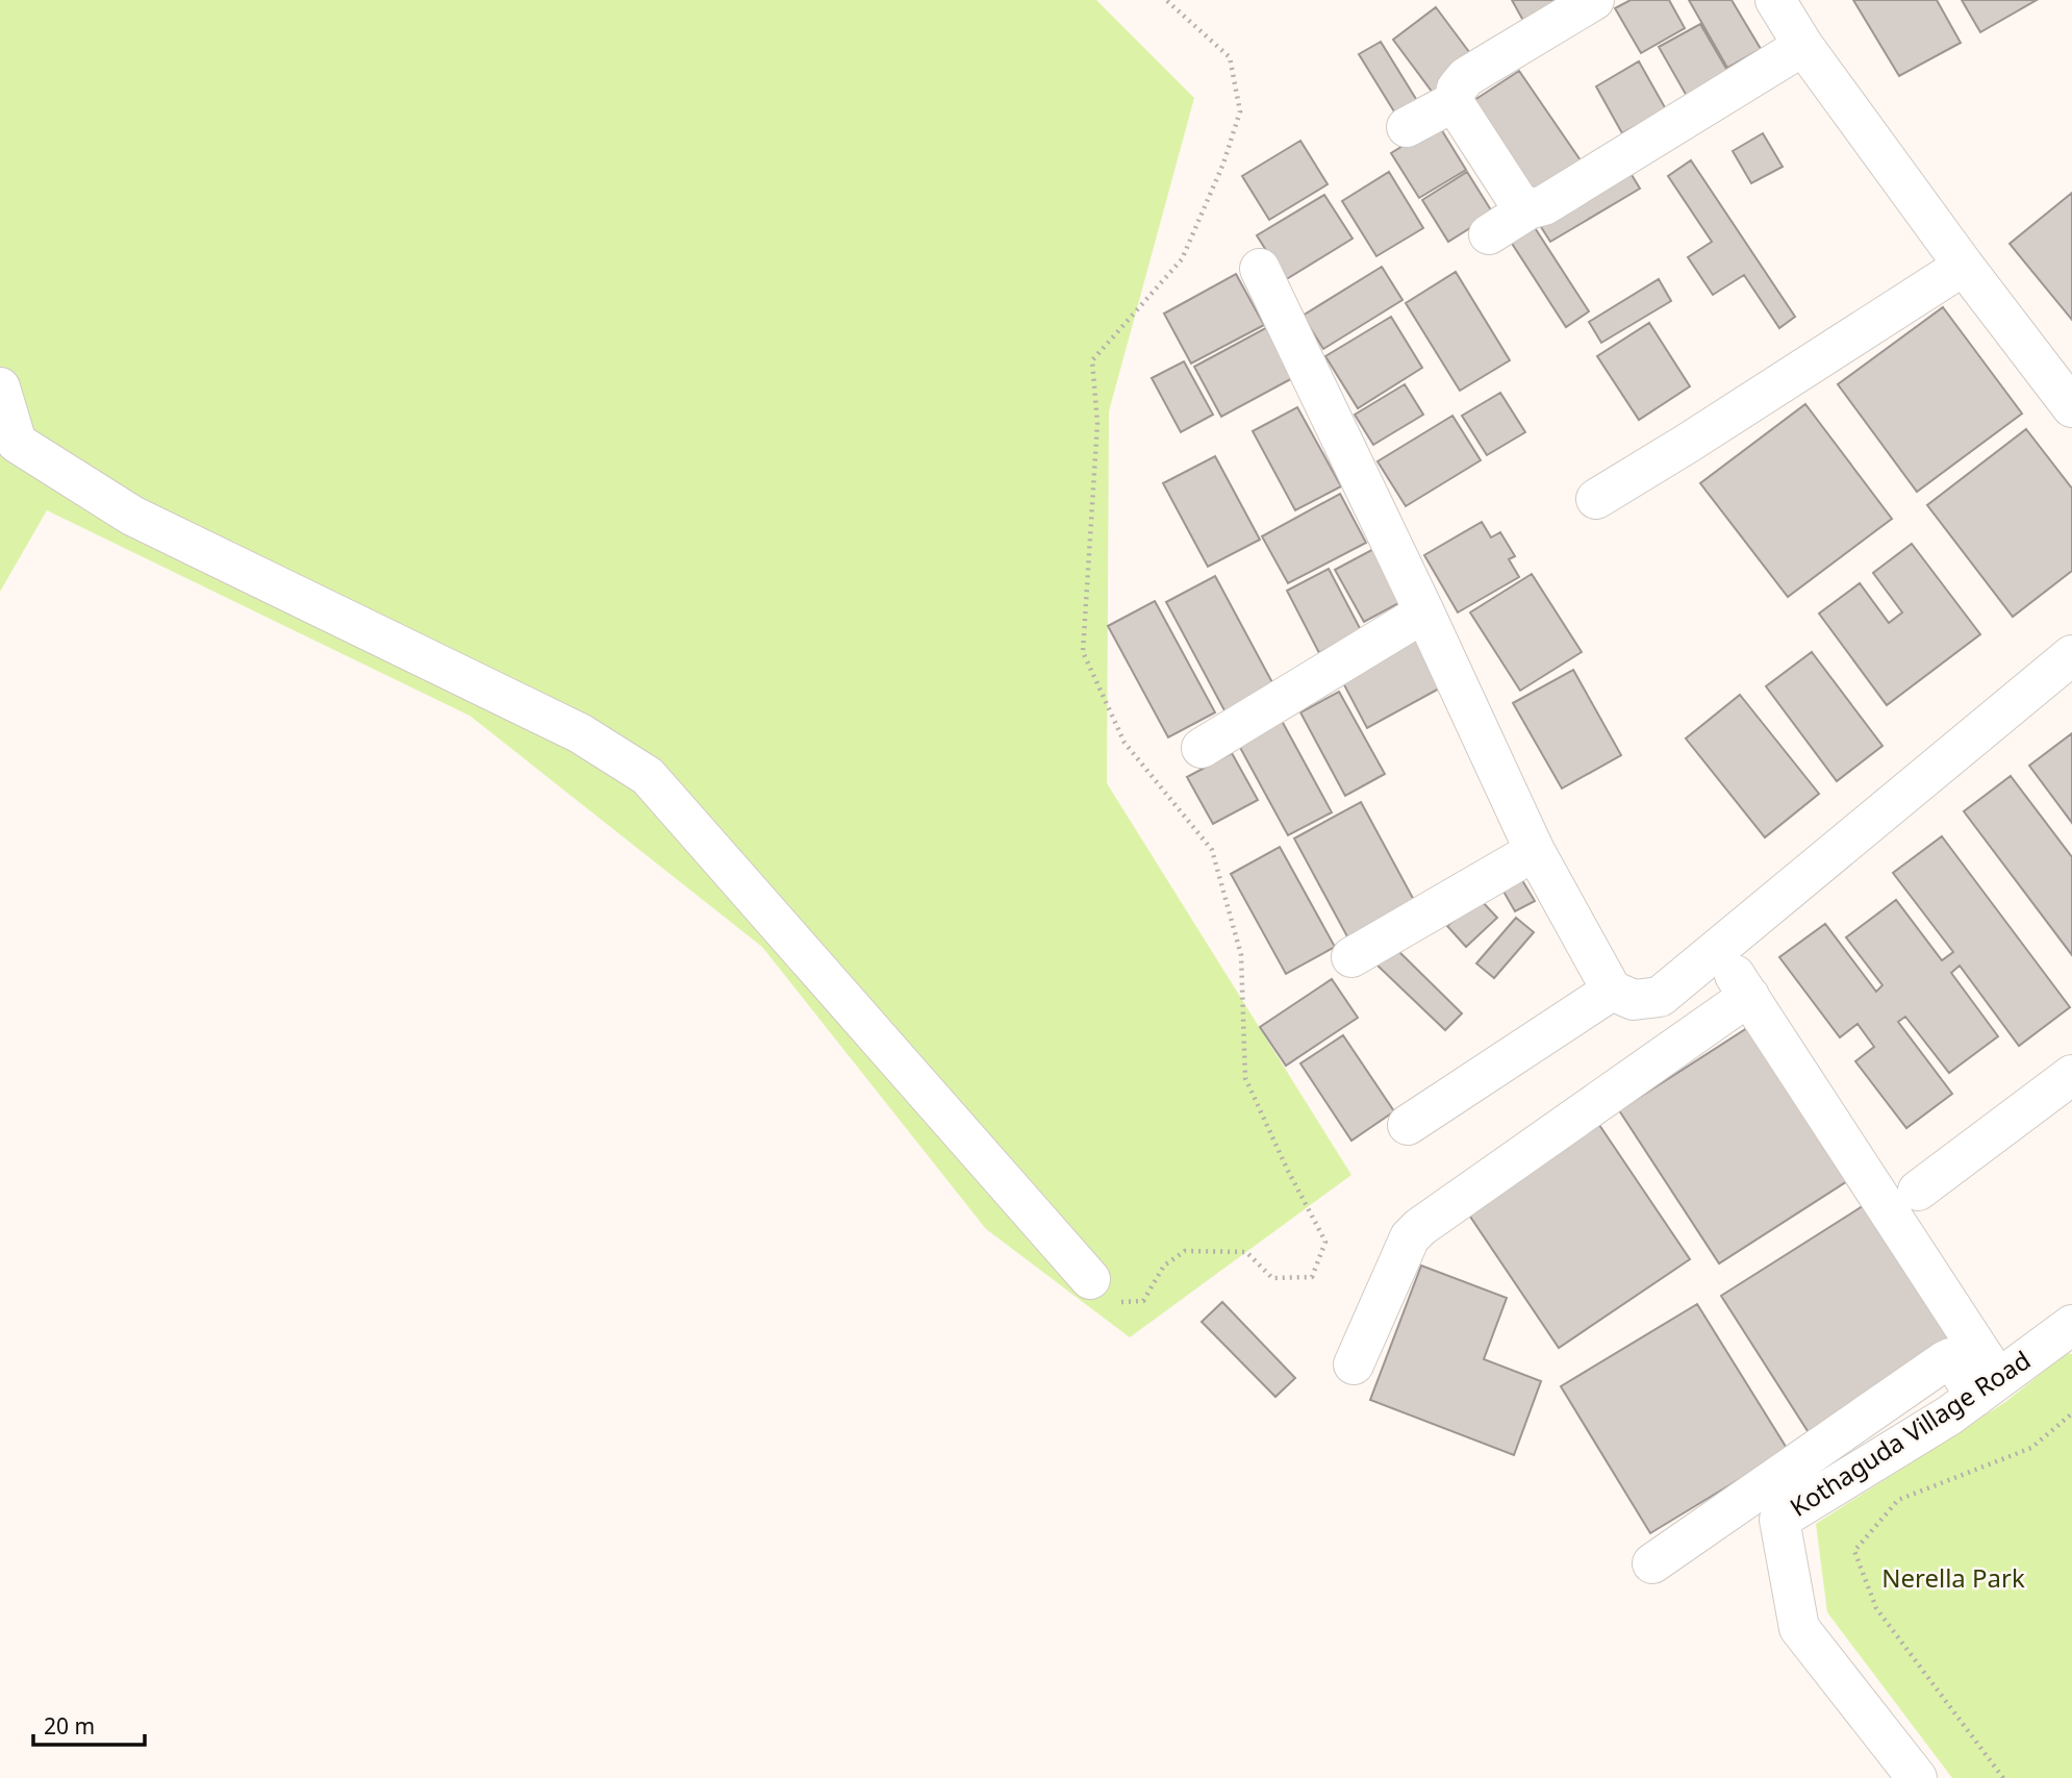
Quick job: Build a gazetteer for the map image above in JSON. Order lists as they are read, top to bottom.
{
  "streets": {
    "street": ["Kothaguda Village Road"]
  },
  "parks": ["Nerella Park"],
  "scale_bar": "20 m"
}
